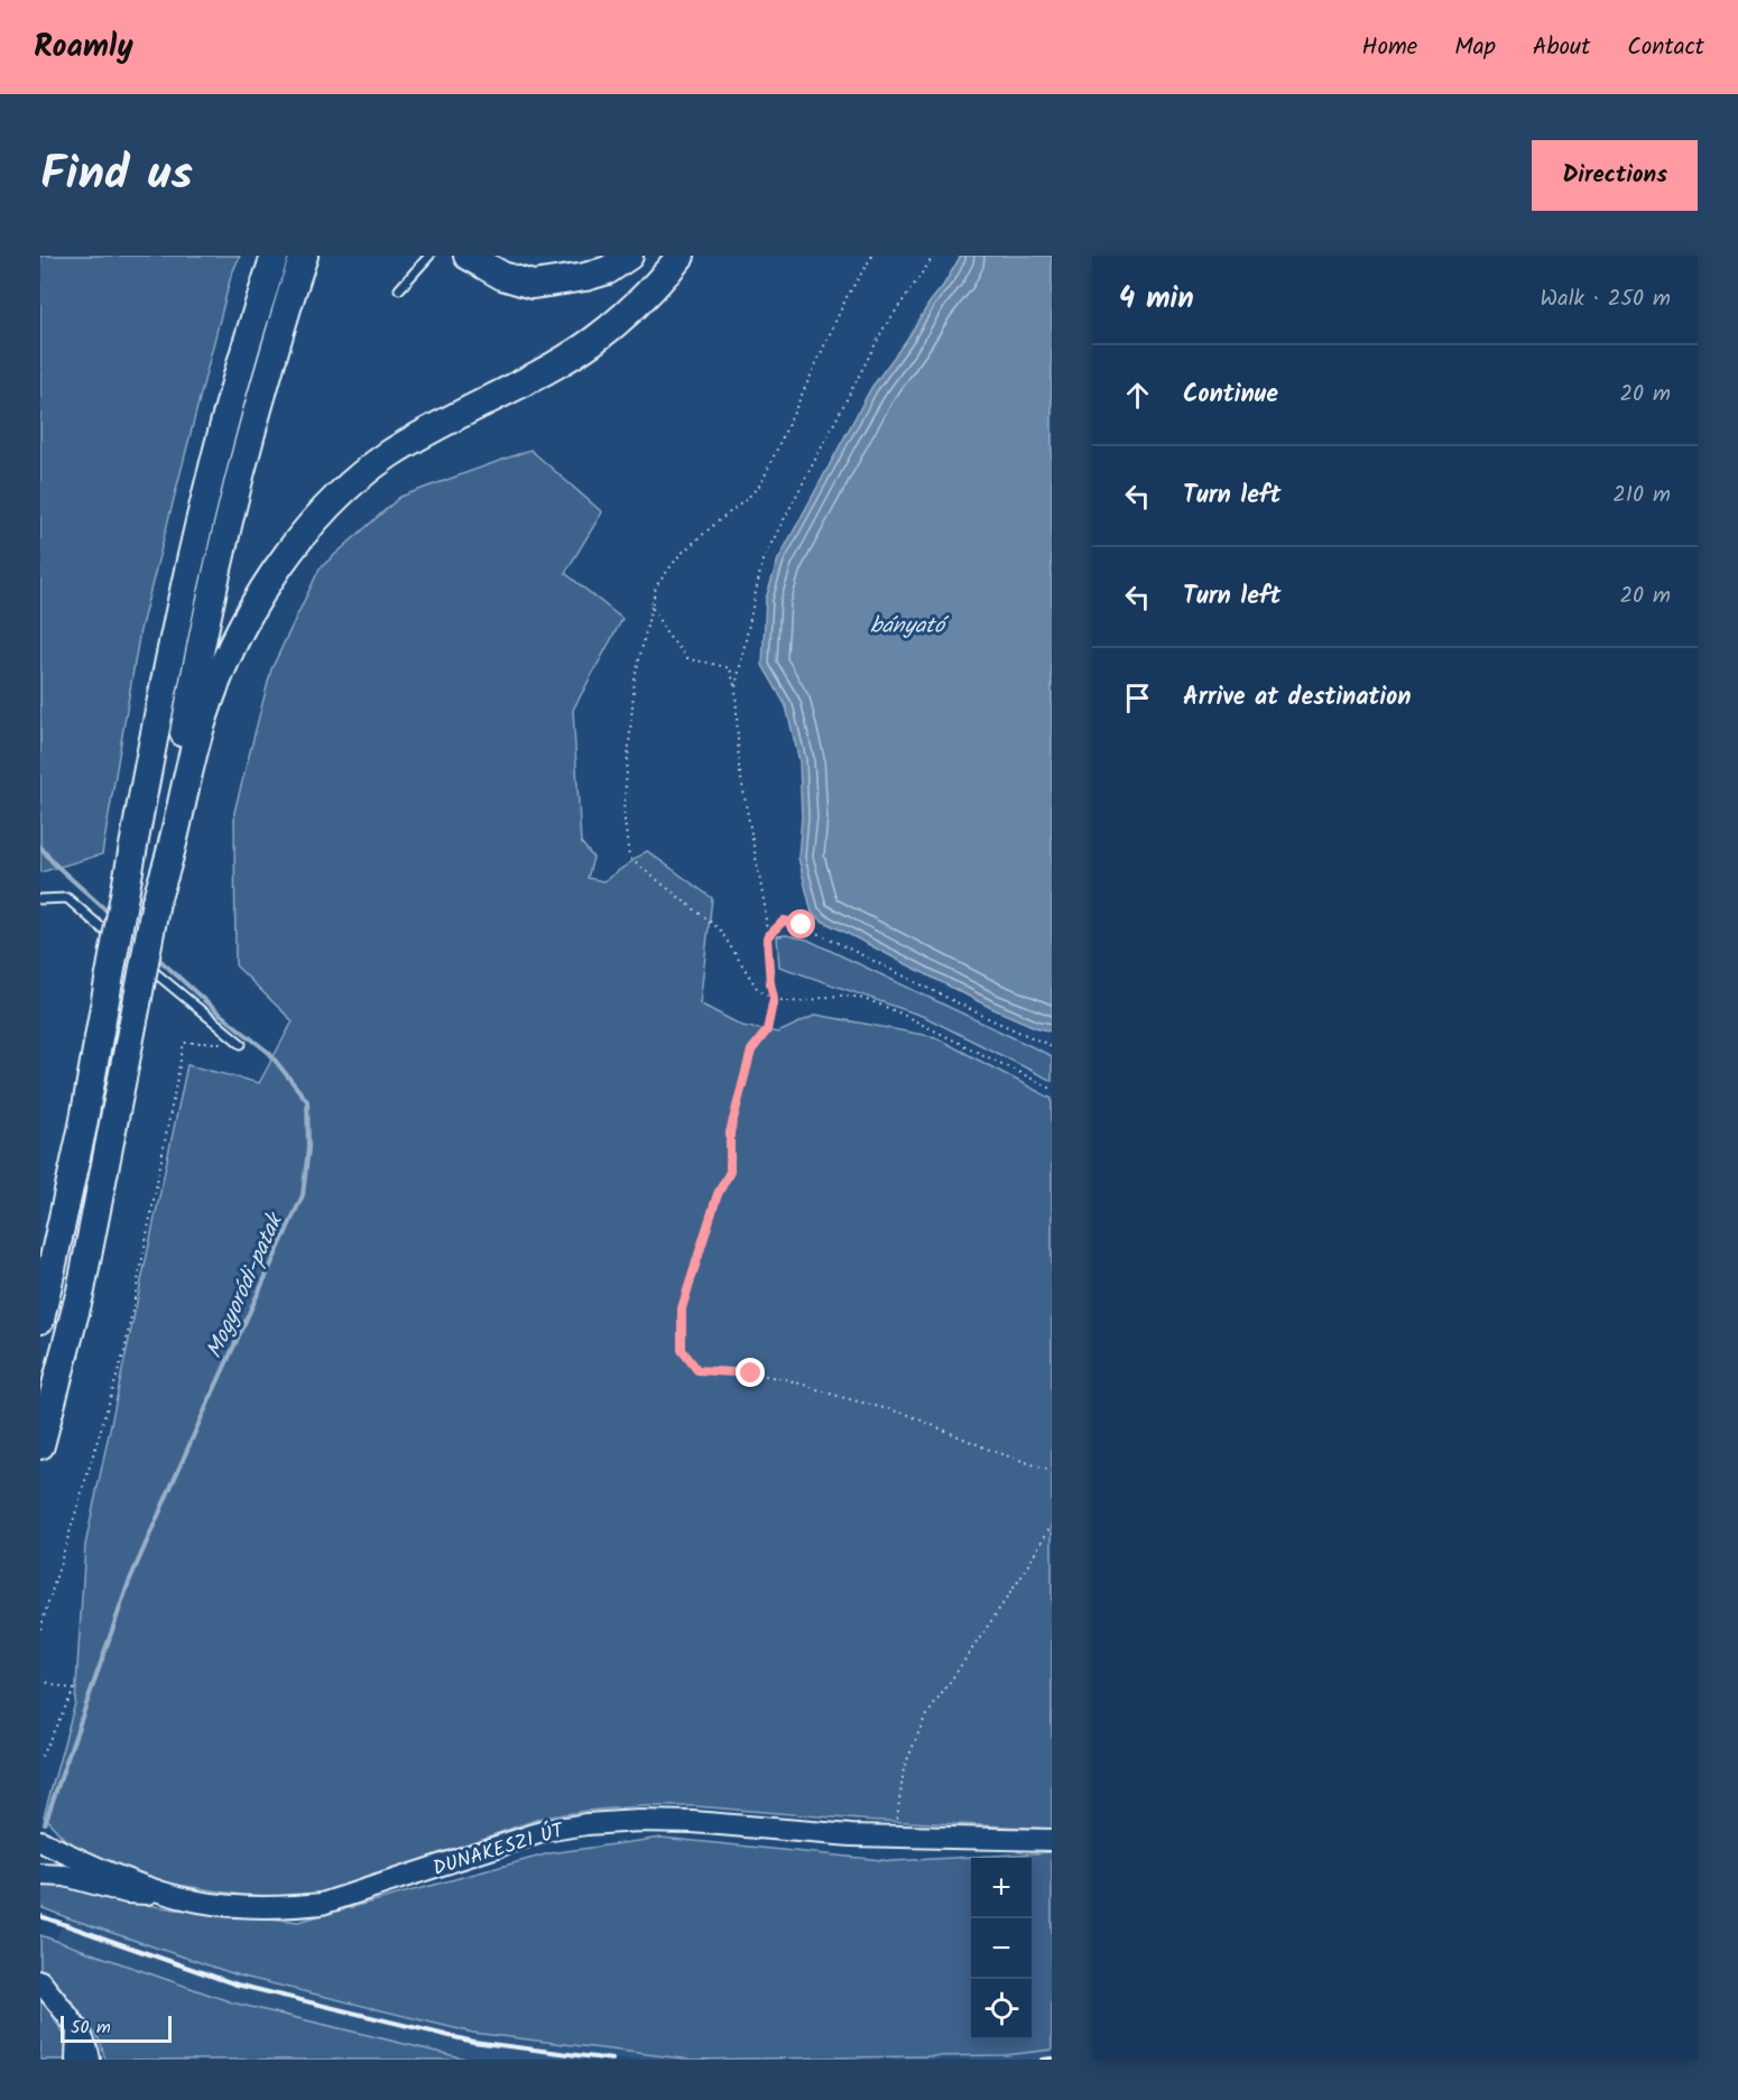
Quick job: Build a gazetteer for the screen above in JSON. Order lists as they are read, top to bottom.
{
  "streets": {
    "street": ["DUNAKESZI ÚT"]
  },
  "water": ["bányató", "Mogyoródi-patak"],
  "scale_bar": "50 m",
  "page": {
    "header": "Roamly",
    "nav": [
      "Home",
      "Map",
      "About",
      "Contact"
    ],
    "title": "Find us",
    "buttons": "Directions",
    "heading": ["4 min", "Walk · 250 m"],
    "list": [
      ["Continue", "20 m"],
      ["Turn left", "210 m"],
      ["Turn left", "20 m"],
      "Arrive at destination"
    ],
    "map_buttons": ["+", "−"],
    "scale": "50 m"
  }
}
